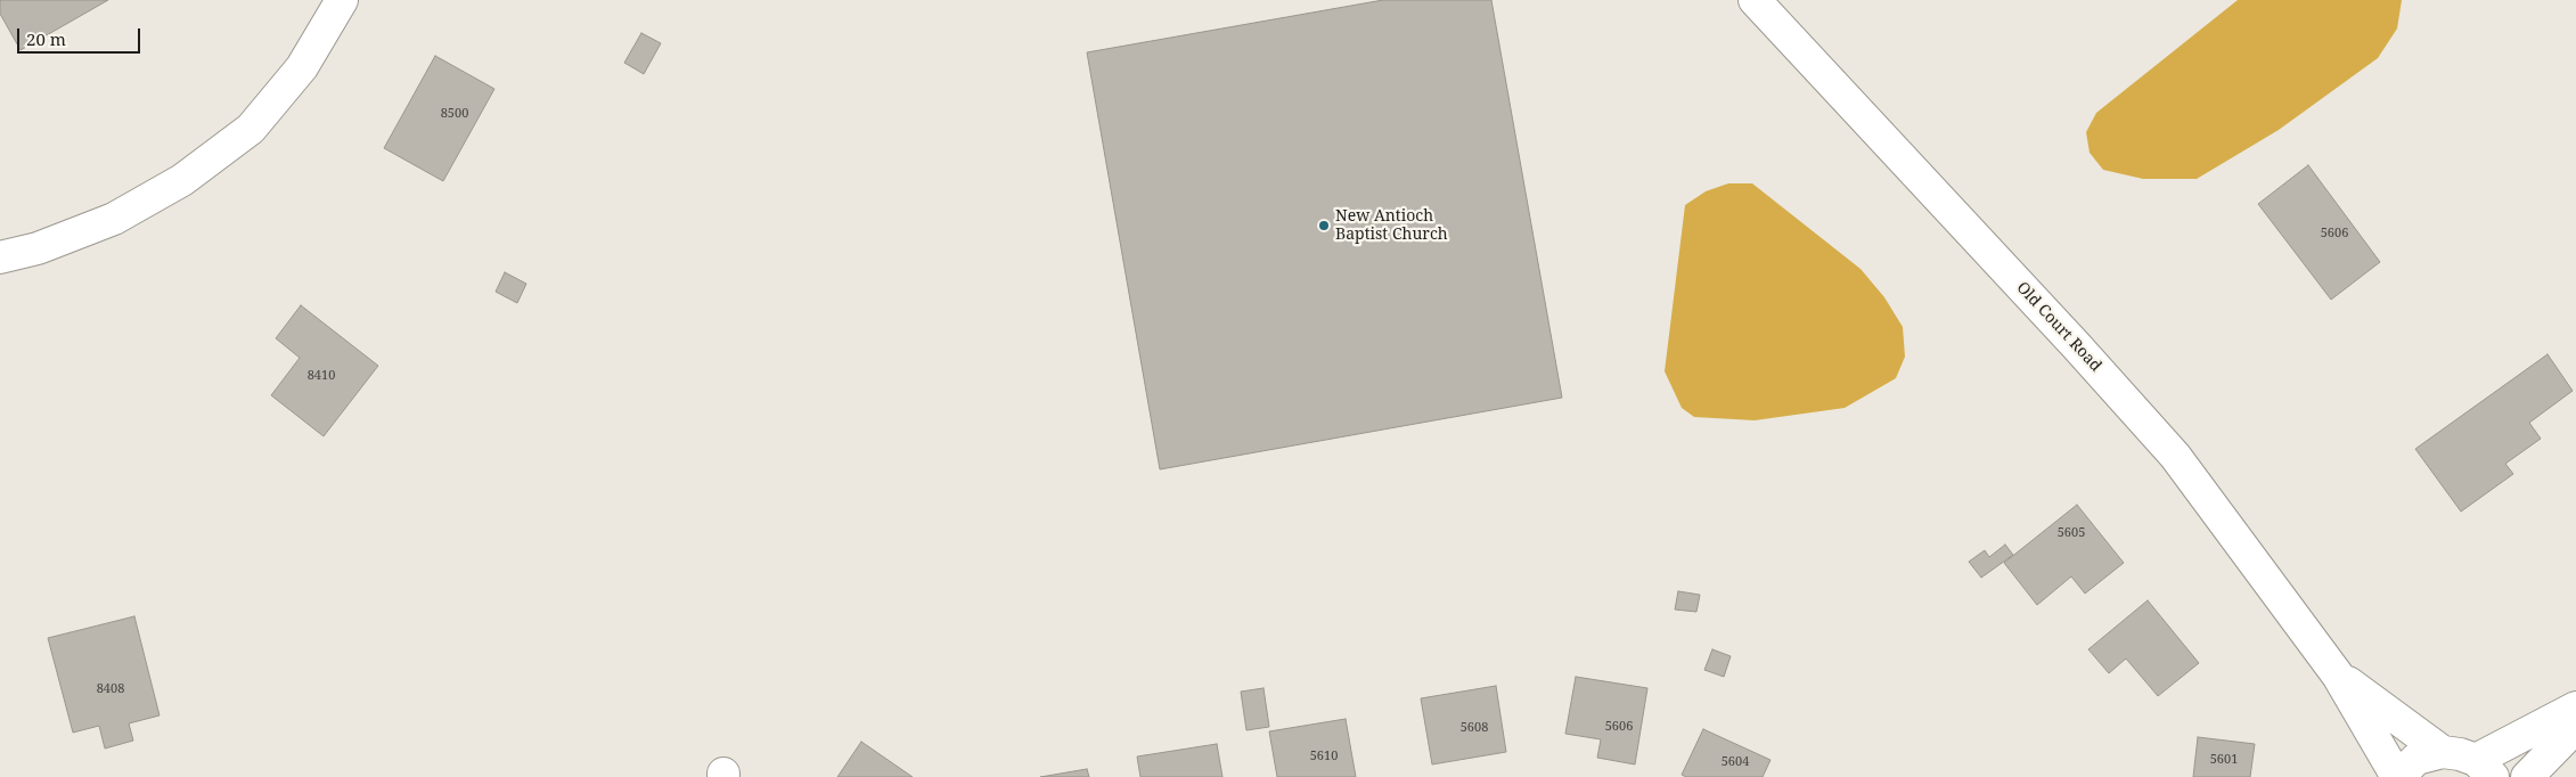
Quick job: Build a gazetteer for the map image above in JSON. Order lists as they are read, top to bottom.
{
  "streets": {
    "main road": ["Old Court Road"]
  },
  "places": ["New Antioch Baptist Church"],
  "house_numbers": [
    "8500",
    "5606",
    "8410",
    "5605",
    "8408",
    "5606",
    "5608",
    "5610",
    "5601",
    "5604"
  ],
  "scale_bar": "20 m"
}
